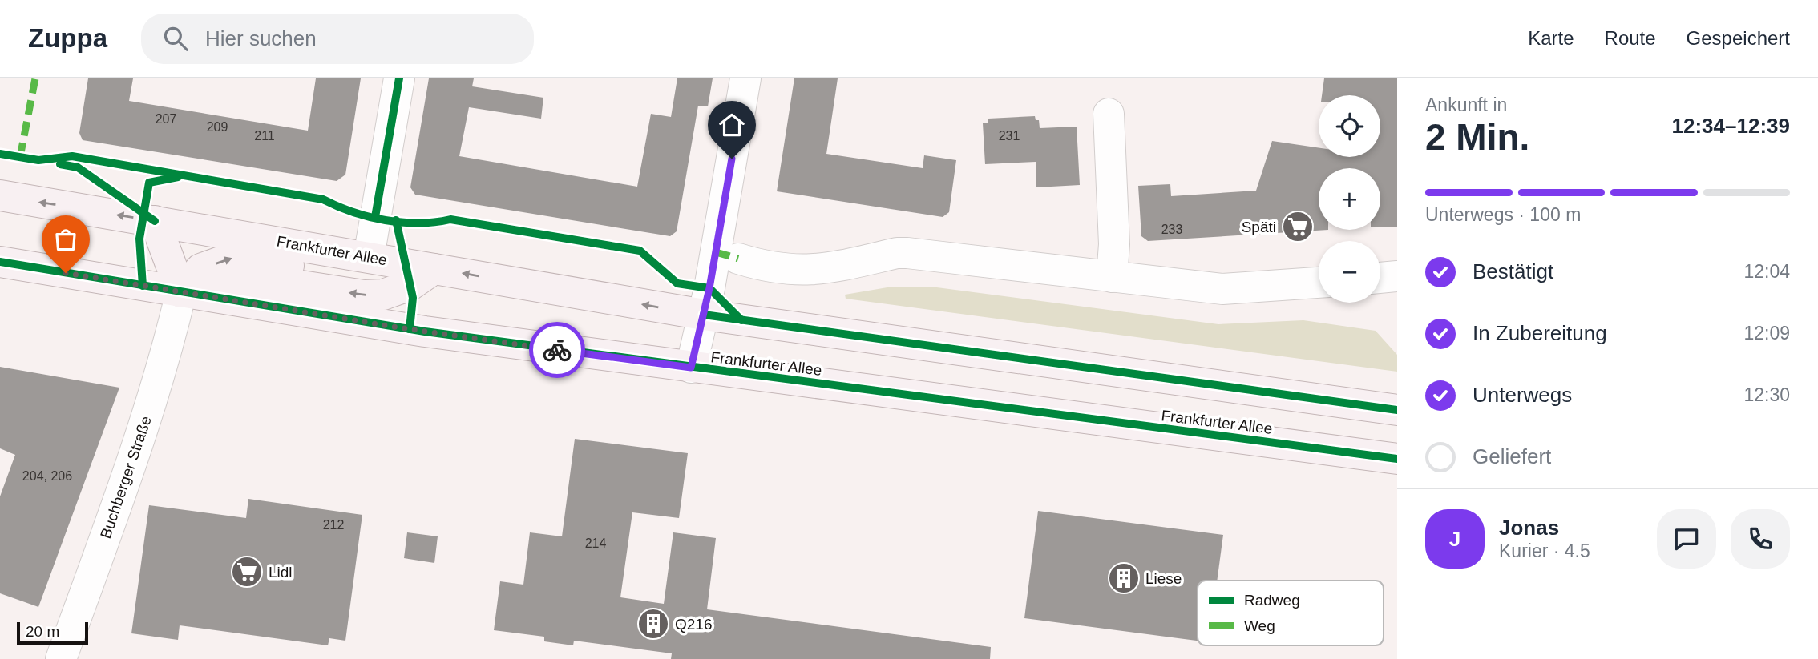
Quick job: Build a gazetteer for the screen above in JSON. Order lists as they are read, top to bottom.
{
  "streets": {
    "main road": ["Frankfurter Allee"],
    "street": ["Buchberger Straße"]
  },
  "crossings": [
    ["Frankfurter Allee", "Buchberger Straße"]
  ],
  "places": {
    "supermarket": ["Späti", "Lidl"],
    "building": ["Liese", "Q216"]
  },
  "house_numbers": [
    "207",
    "209",
    "211",
    "231",
    "233",
    "204, 206",
    "212",
    "214"
  ],
  "legend": ["Radweg", "Weg"],
  "scale_bar": "20 m",
  "page": {
    "header": "Zuppa",
    "search": "Hier suchen",
    "nav": ["Karte", "Route", "Gespeichert"],
    "heading": ["2 Min.", "Ankunft in", "12:34–12:39"],
    "panel": ["Jonas", "Kurier · 4.5"],
    "map_buttons": ["+", "−"],
    "bar": "Unterwegs · 100 m",
    "list": [
      ["Bestätigt", "12:04"],
      ["In Zubereitung", "12:09"],
      ["Unterwegs", "12:30"],
      "Geliefert"
    ],
    "round": "J",
    "scale": "20 m"
  }
}
